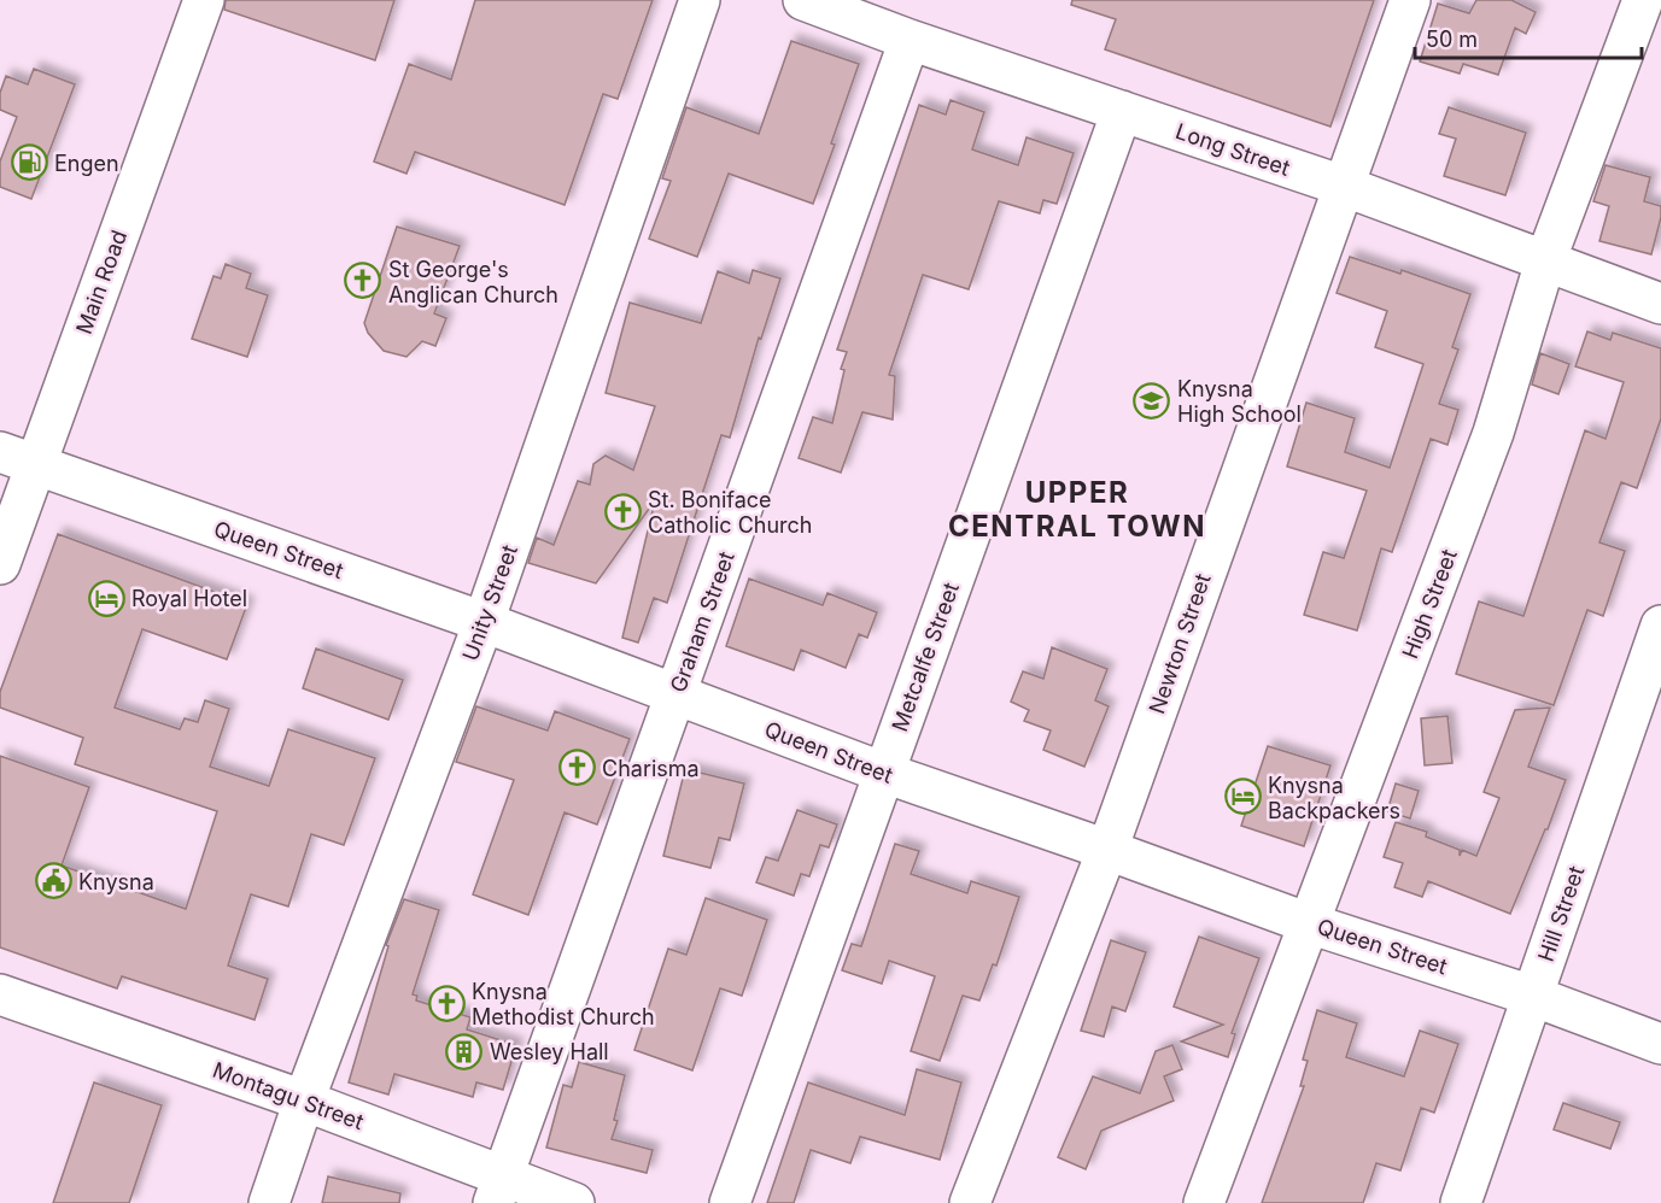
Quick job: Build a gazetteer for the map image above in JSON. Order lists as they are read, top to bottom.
{
  "streets": {
    "main road": [
      "Long Street",
      "Main Road",
      "Queen Street",
      "Unity Street",
      "High Street",
      "Graham Street",
      "Newton Street",
      "Metcalfe Street",
      "Hill Street",
      "Montagu Street"
    ]
  },
  "crossings": [
    ["Long Street", "High Street"],
    ["Long Street", "Graham Street"],
    ["Long Street", "Newton Street"],
    ["Long Street", "Metcalfe Street"],
    ["Main Road", "Queen Street"],
    ["Queen Street", "Unity Street"],
    ["Queen Street", "High Street"],
    ["Queen Street", "Graham Street"],
    ["Queen Street", "Newton Street"],
    ["Queen Street", "Metcalfe Street"],
    ["Queen Street", "Hill Street"],
    ["Unity Street", "Montagu Street"],
    ["Graham Street", "Montagu Street"]
  ],
  "districts": ["UPPER CENTRAL TOWN"],
  "places": {
    "fuel station": ["Engen"],
    "church": [
      "St George's Anglican Church",
      "St. Boniface Catholic Church",
      "Charisma",
      "Knysna Methodist Church"
    ],
    "school or university": ["Knysna High School"],
    "hotel": ["Royal Hotel", "Knysna Backpackers"],
    "public building": ["Knysna"],
    "building": ["Wesley Hall"]
  },
  "scale_bar": "50 m"
}
